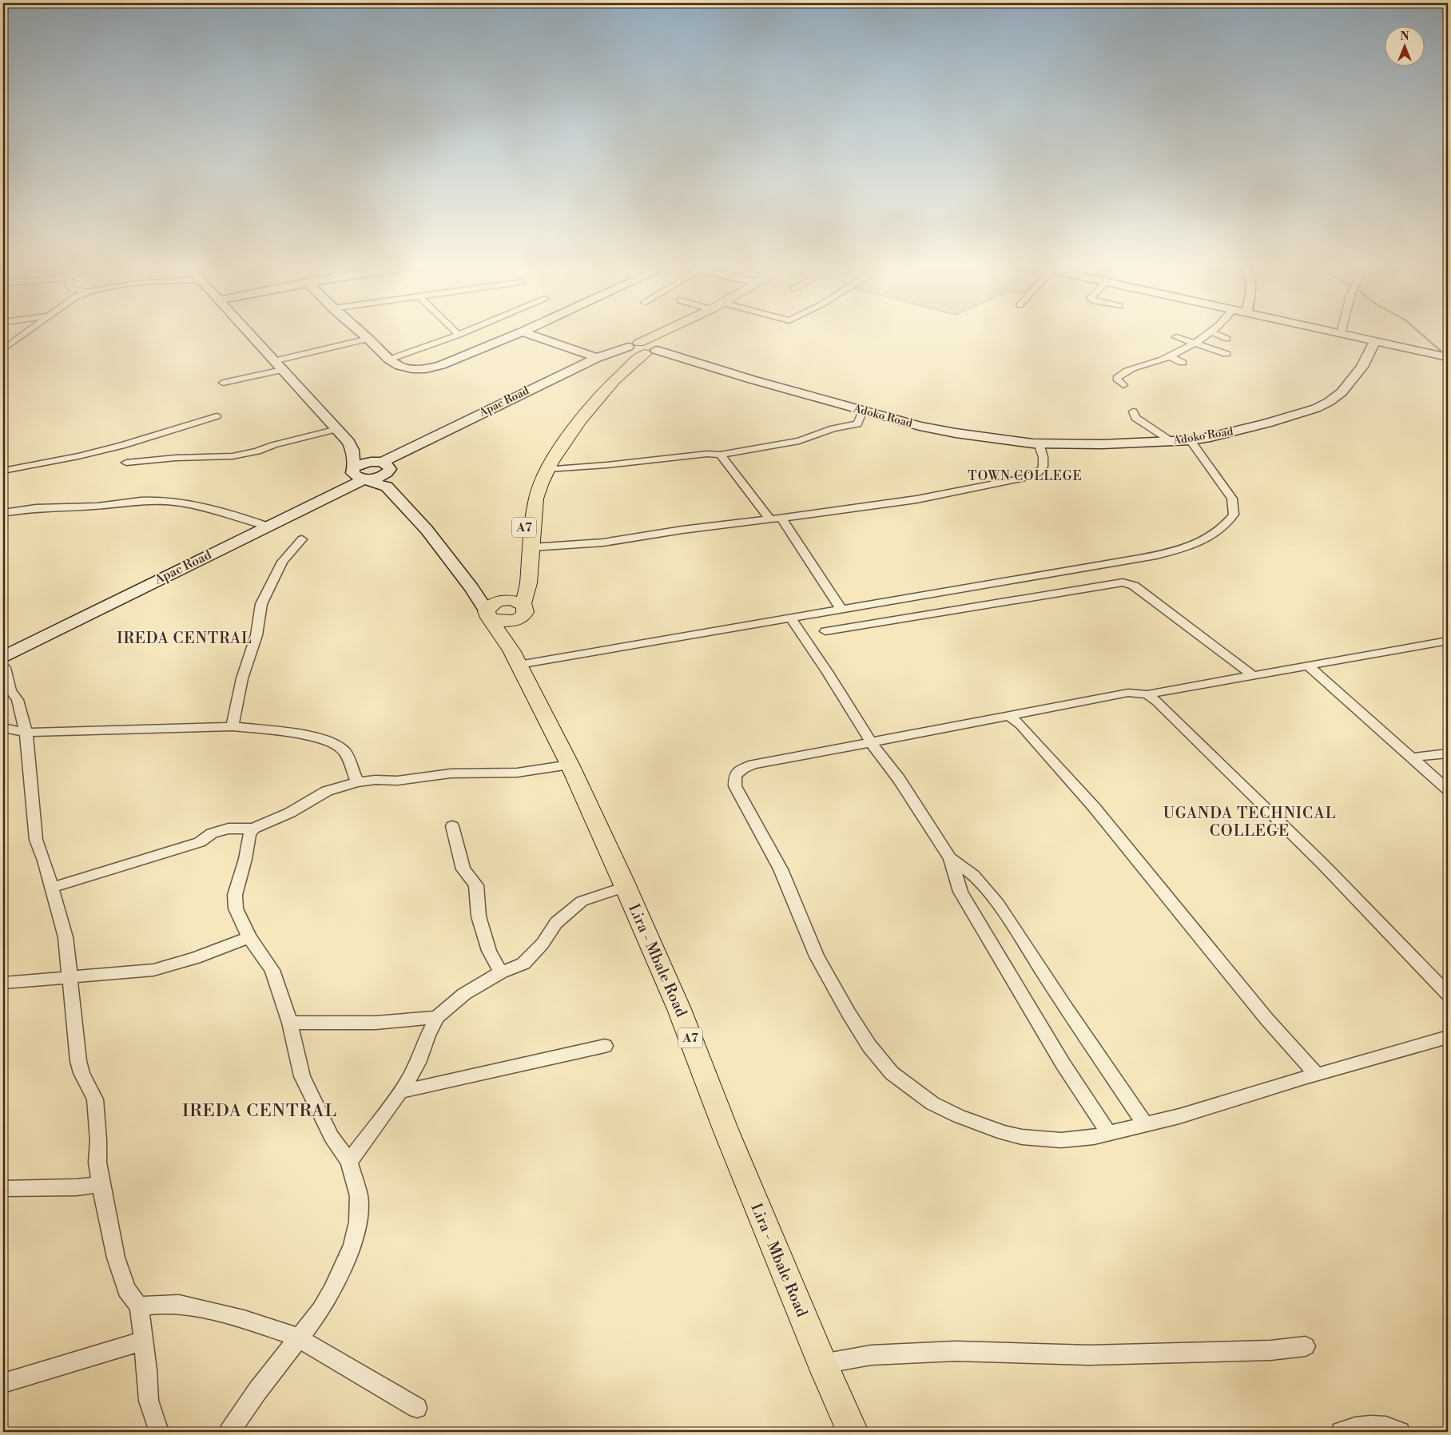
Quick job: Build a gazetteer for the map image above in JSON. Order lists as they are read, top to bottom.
{
  "streets": {
    "main road": ["A7", "Lira - Mbale Road"],
    "street": ["Apac Road", "Adoko Road"]
  },
  "crossings": [
    ["Apac Road", "Adoko Road"],
    ["Apac Road", "A7"],
    ["Adoko Road", "A7"],
    ["A7", "Lira - Mbale Road"]
  ],
  "districts": [
    "TOWN COLLEGE",
    "IREDA CENTRAL",
    "UGANDA TECHNICAL COLLEGE",
    "IREDA CENTRAL"
  ],
  "north": "top"
}
